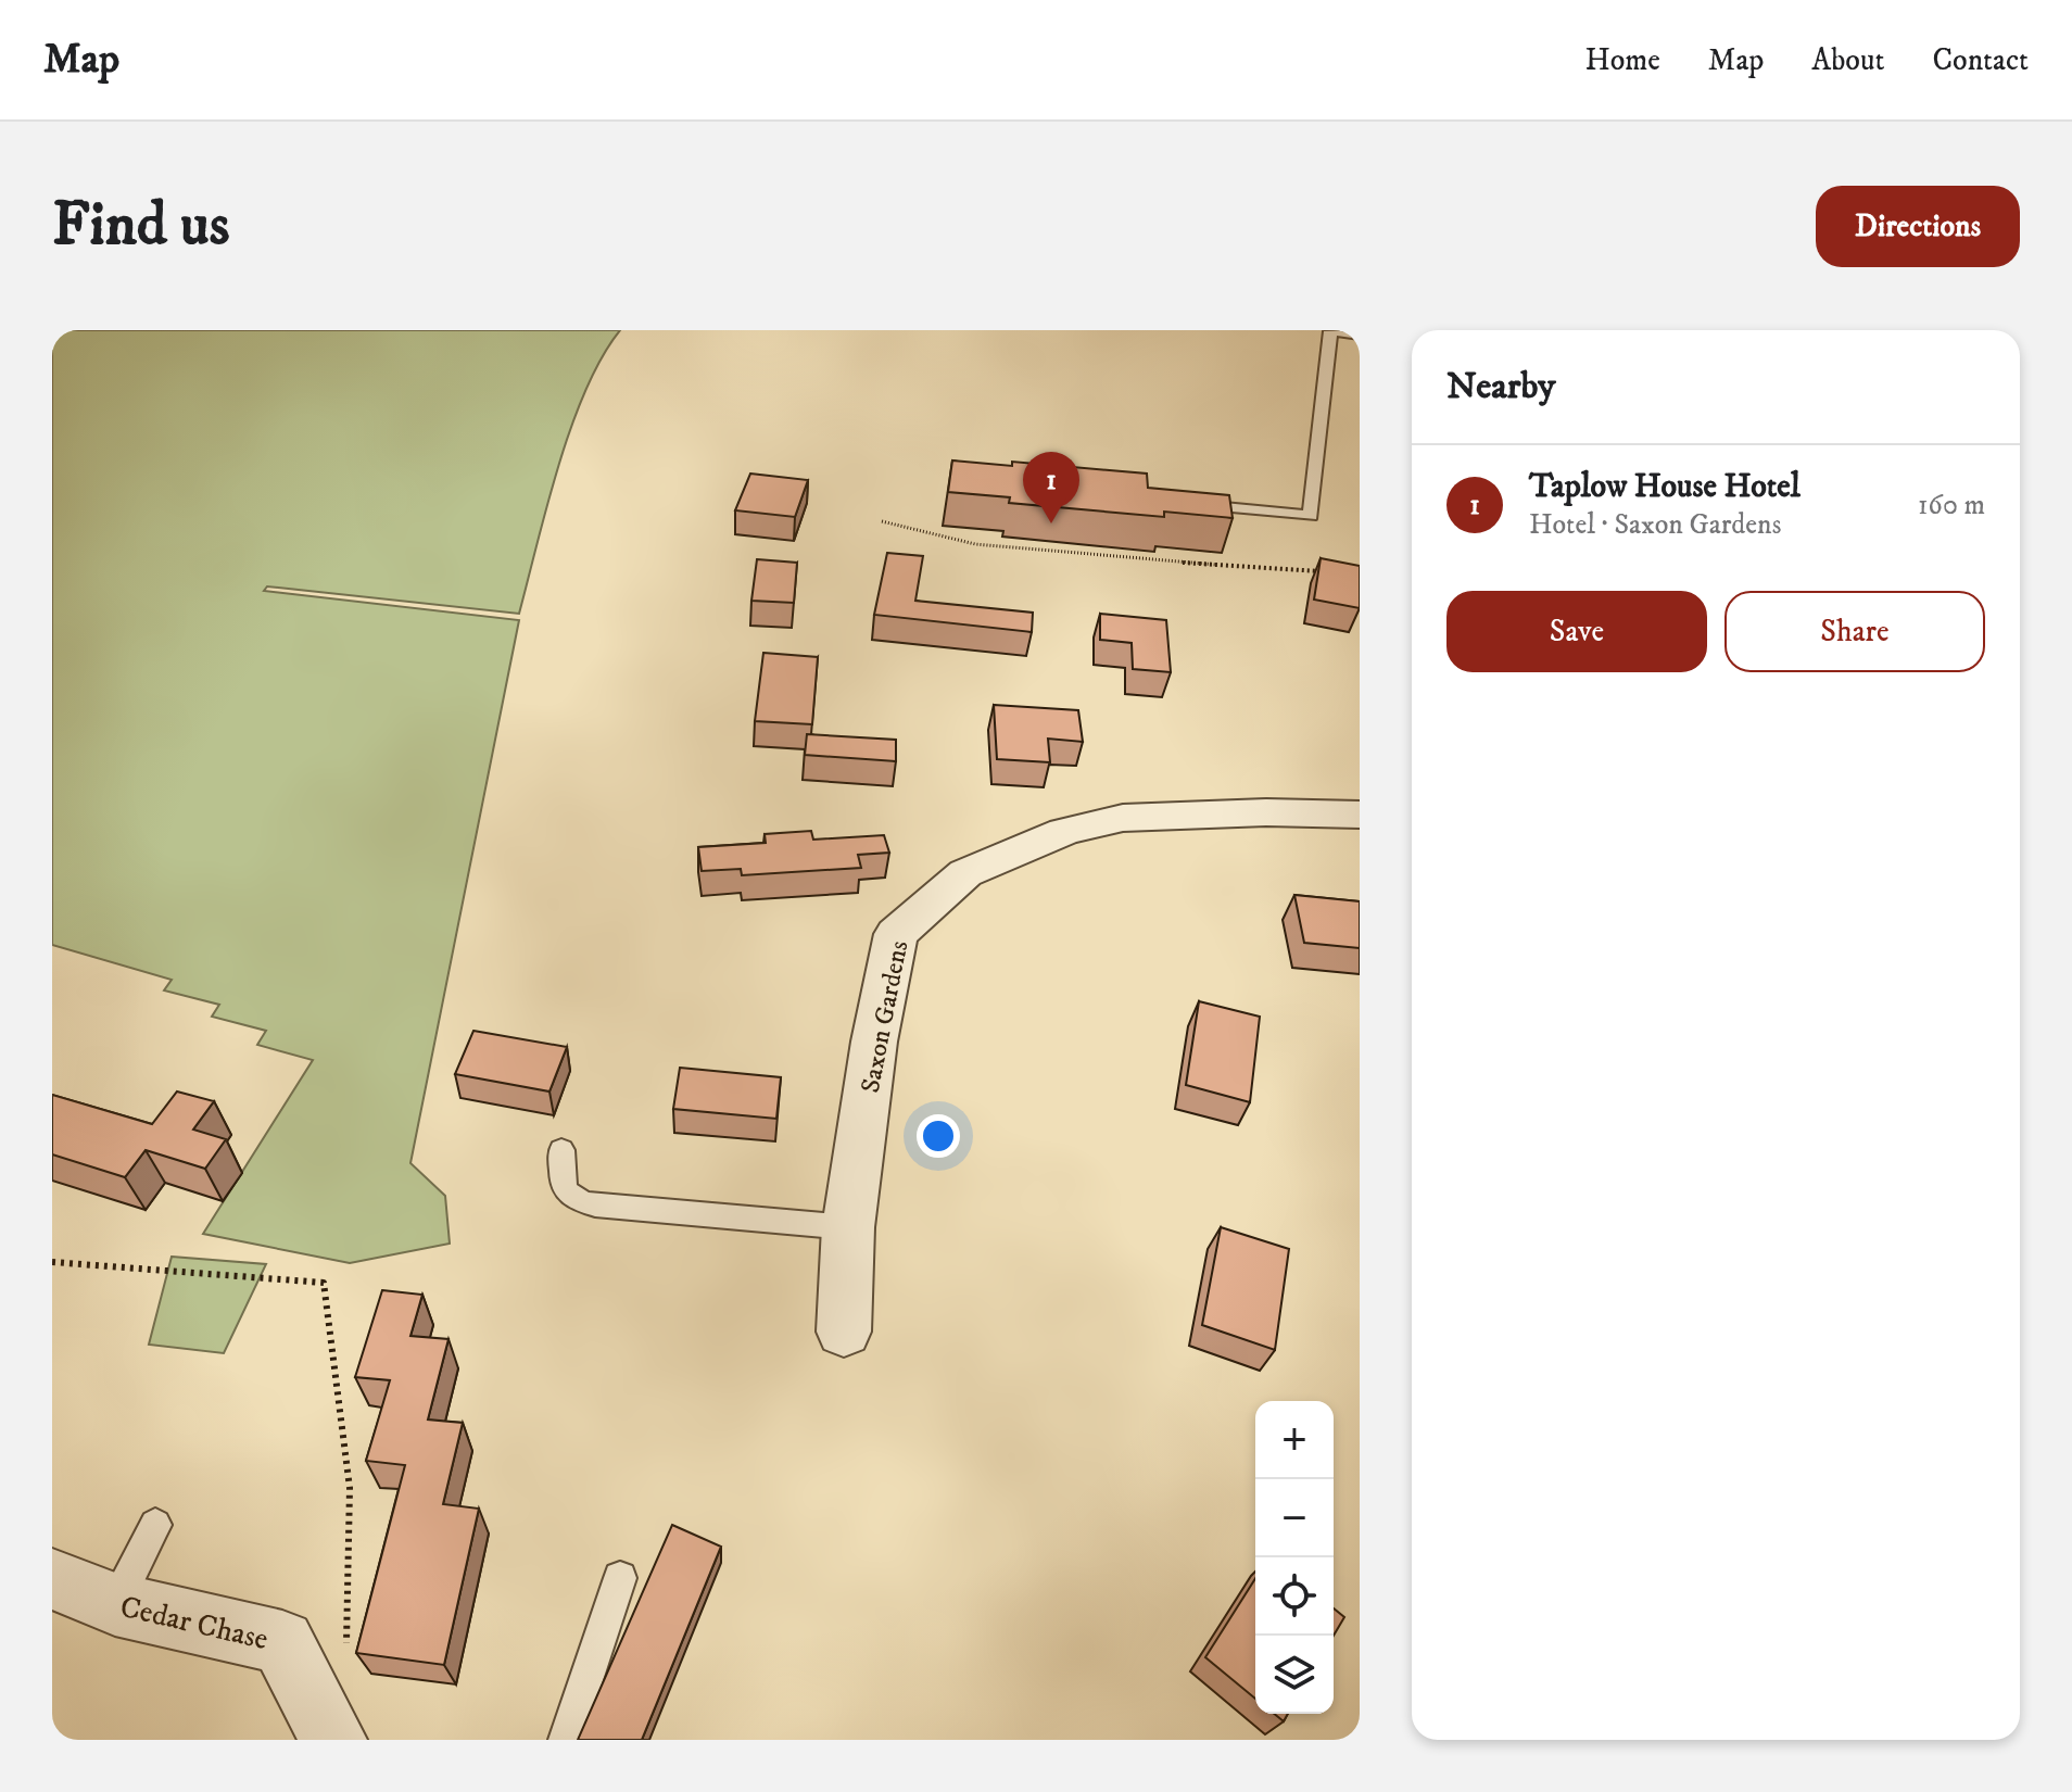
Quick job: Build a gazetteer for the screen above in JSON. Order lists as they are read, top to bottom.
{
  "streets": {
    "street": ["Saxon Gardens", "Cedar Chase"]
  },
  "page": {
    "header": "Map",
    "nav": [
      "Home",
      "Map",
      "About",
      "Contact"
    ],
    "buttons": [
      "Directions",
      ["Save", "Share"]
    ],
    "title": "Find us",
    "heading": "Nearby",
    "list": [
      {
        "mark": "1",
        "name": "Taplow House Hotel",
        "note": "Hotel · Saxon Gardens",
        "value": "160 m"
      }
    ],
    "pins": "1",
    "map_buttons": ["+", "−"]
  }
}
